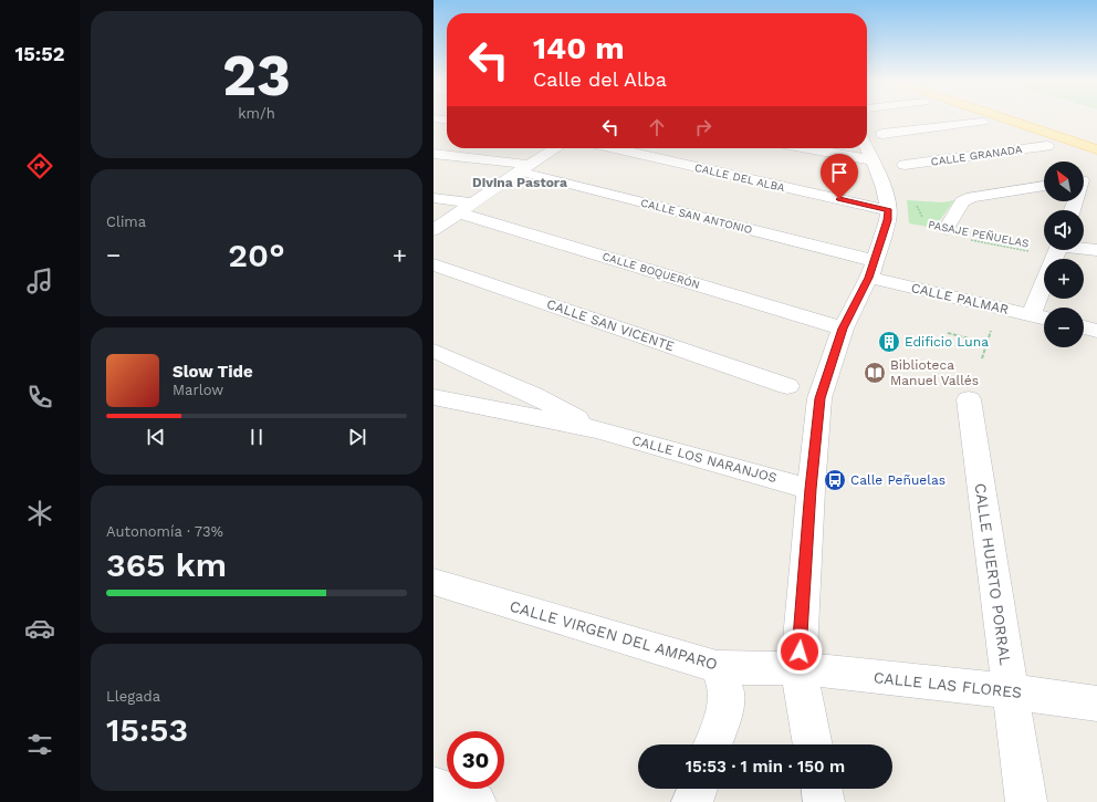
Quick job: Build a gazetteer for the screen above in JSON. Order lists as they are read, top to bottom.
{
  "streets": {
    "street": [
      "CALLE GRANADA",
      "CALLE DEL ALBA",
      "CALLE SAN ANTONIO",
      "CALLE BOQUERÓN",
      "CALLE PALMAR",
      "CALLE SAN VICENTE",
      "CALLE LOS NARANJOS",
      "CALLE HUERTO PORRAL",
      "CALLE VIRGEN DEL AMPARO",
      "CALLE LAS FLORES"
    ],
    "path": ["PASAJE PEÑUELAS"]
  },
  "crossings": [
    ["CALLE SAN ANTONIO", "CALLE PALMAR"],
    ["CALLE HUERTO PORRAL", "CALLE LAS FLORES"],
    ["CALLE VIRGEN DEL AMPARO", "CALLE LAS FLORES"]
  ],
  "districts": ["Divina Pastora"],
  "places": {
    "building": ["Edificio Luna"],
    "library": ["Biblioteca Manuel Vallés"],
    "bus stop": ["Calle Peñuelas"]
  },
  "north": "top left",
  "page": {
    "tabs": "15:52",
    "tile": [
      ["23", "km/h"],
      "Clima",
      ["Autonomía · 73%", "365 km"],
      ["Llegada", "15:53"]
    ],
    "turn": ["140 m", "Calle del Alba"],
    "map_buttons": ["+", "−"],
    "heat": ["−", "20°", "+"],
    "song": ["Slow Tide", "Marlow"],
    "limit": "30",
    "trip": "15:53 · 1 min · 150 m"
  }
}
